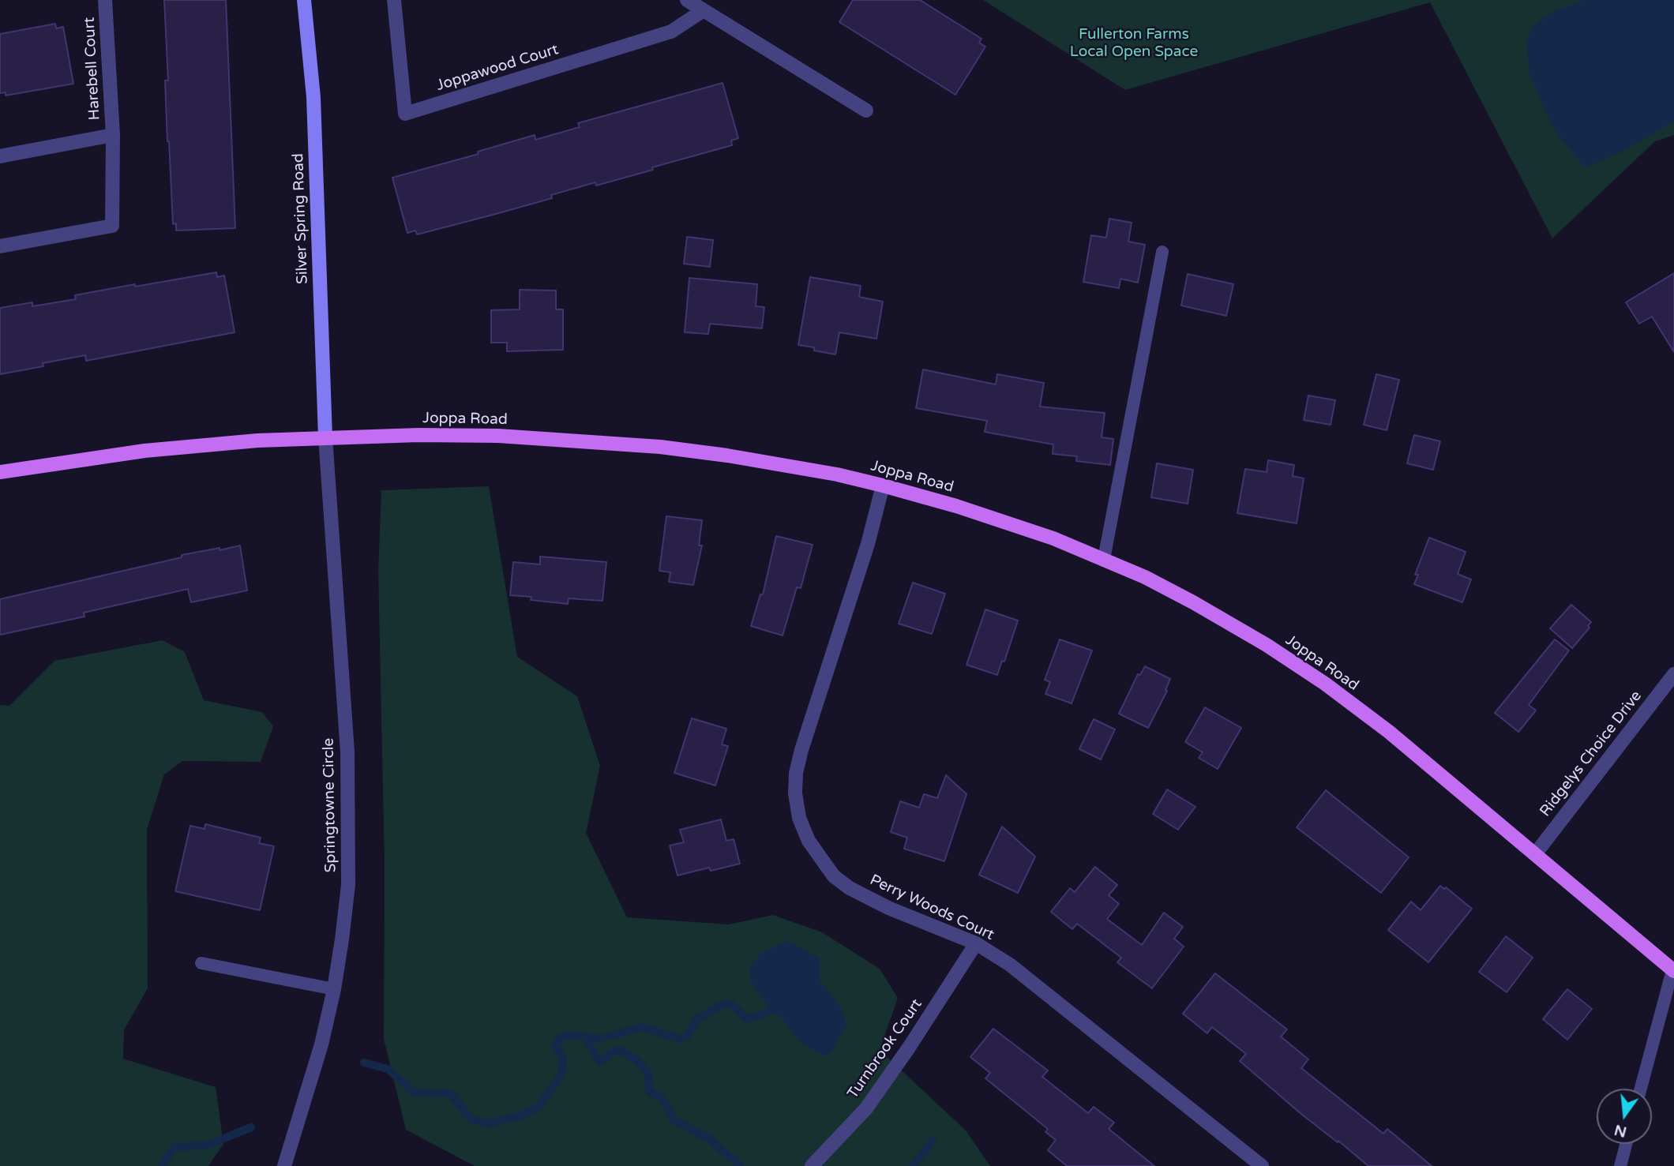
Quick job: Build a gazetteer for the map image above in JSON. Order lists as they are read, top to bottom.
{
  "streets": {
    "main road": ["Silver Spring Road", "Joppa Road"],
    "street": [
      "Joppawood Court",
      "Harebell Court",
      "Ridgelys Choice Drive",
      "Springtowne Circle",
      "Perry Woods Court",
      "Turnbrook Court"
    ]
  },
  "crossings": [
    ["Silver Spring Road", "Joppa Road"],
    ["Silver Spring Road", "Springtowne Circle"],
    ["Joppa Road", "Ridgelys Choice Drive"],
    ["Joppa Road", "Springtowne Circle"],
    ["Joppa Road", "Perry Woods Court"],
    ["Perry Woods Court", "Turnbrook Court"]
  ],
  "parks": ["Fullerton Farms Local Open Space"],
  "north": "bottom"
}
